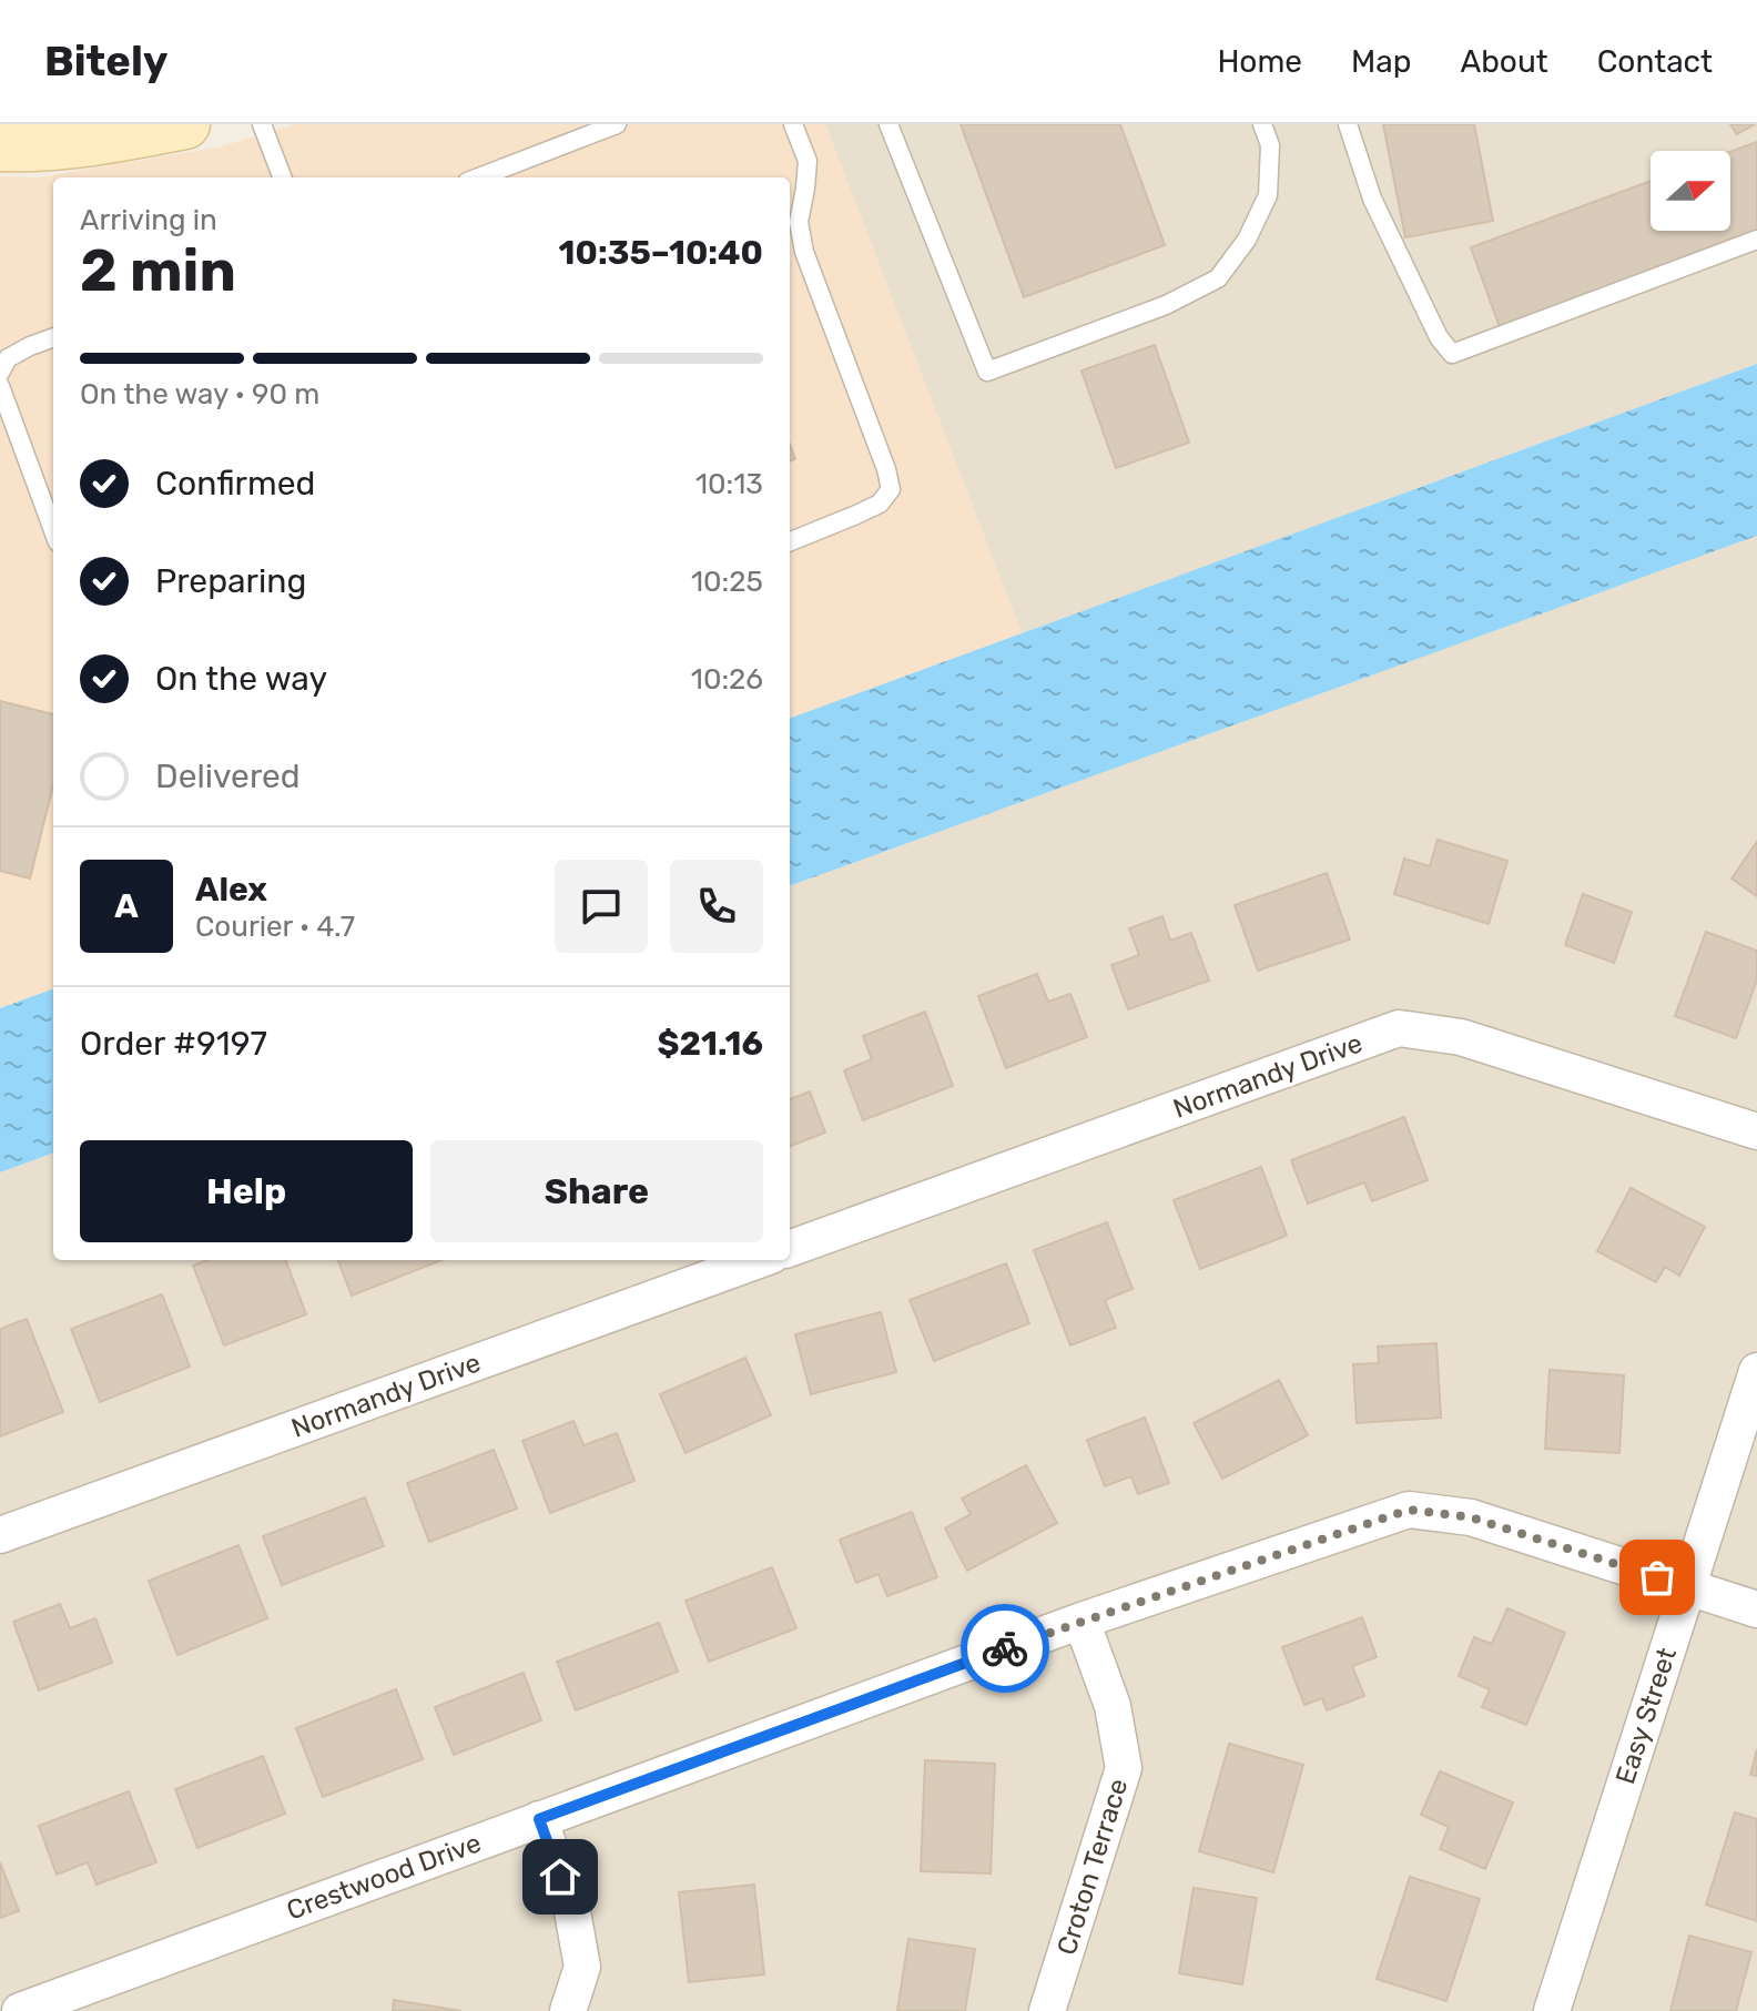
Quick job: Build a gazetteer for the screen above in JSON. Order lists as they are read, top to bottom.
{
  "streets": {
    "street": [
      "Normandy Drive",
      "Easy Street",
      "Croton Terrace",
      "Crestwood Drive"
    ]
  },
  "crossings": [
    ["Easy Street", "Crestwood Drive"],
    ["Croton Terrace", "Crestwood Drive"]
  ],
  "north": "right",
  "page": {
    "header": "Bitely",
    "nav": [
      "Home",
      "Map",
      "About",
      "Contact"
    ],
    "heading": ["2 min", "Arriving in", "10:35–10:40"],
    "panel": [
      "Alex",
      "Courier · 4.7",
      "Order #9197",
      "$21.16"
    ],
    "bar": "On the way · 90 m",
    "list": [
      ["Confirmed", "10:13"],
      ["Preparing", "10:25"],
      ["On the way", "10:26"],
      "Delivered"
    ],
    "round": "A",
    "buttons": ["Help", "Share"]
  }
}
